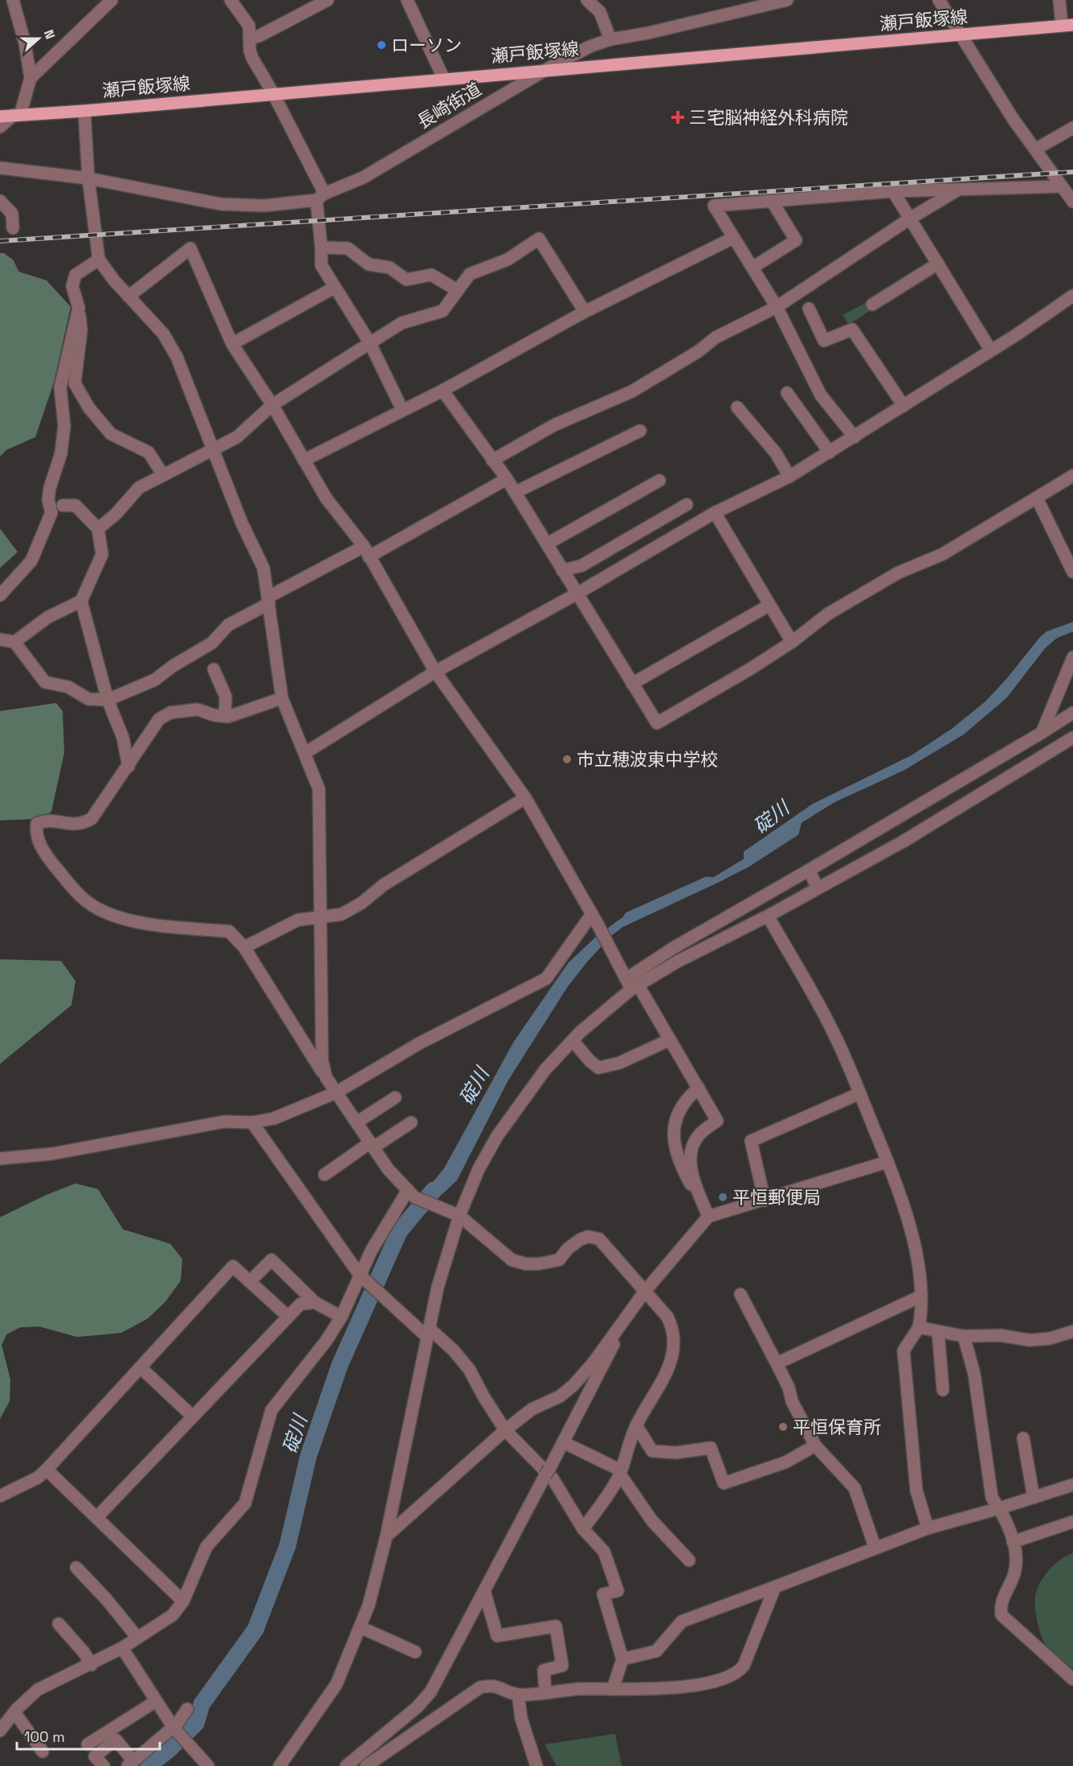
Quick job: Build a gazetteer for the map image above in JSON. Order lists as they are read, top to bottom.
{
  "streets": {
    "main road": ["瀬戸飯塚線"],
    "street": ["長崎街道"]
  },
  "crossings": [
    ["瀬戸飯塚線", "長崎街道"]
  ],
  "water": ["碇川"],
  "places": {
    "other": [
      "ローソン",
      "市立穂波東中学校",
      "平恒郵便局",
      "平恒保育所"
    ],
    "health": ["三宅脳神経外科病院"]
  },
  "scale_bar": "100 m",
  "north": "right"
}
